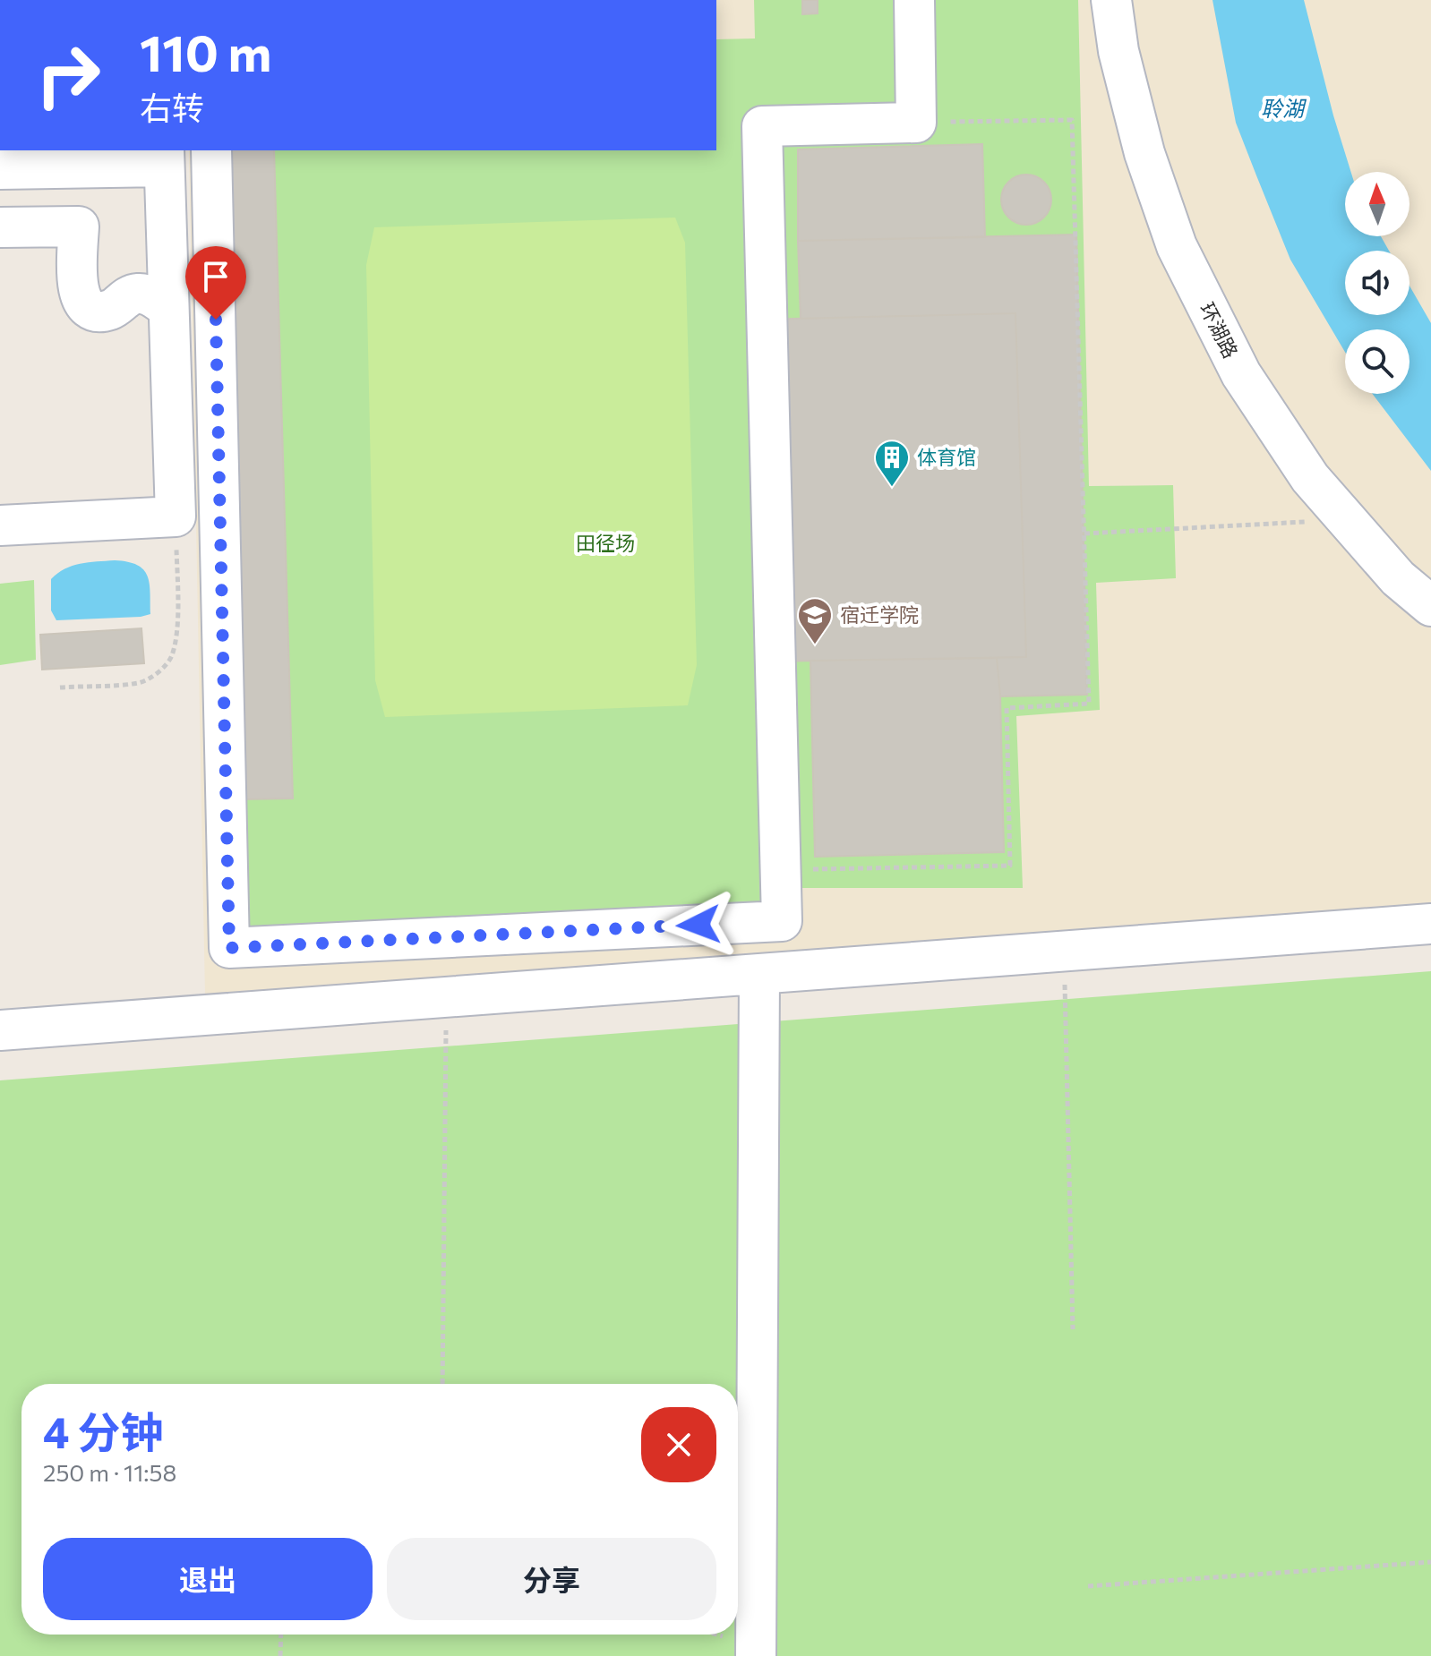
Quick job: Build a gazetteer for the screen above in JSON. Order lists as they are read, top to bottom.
{
  "streets": {
    "street": ["环湖路"]
  },
  "water": ["聆湖"],
  "parks": ["田径场"],
  "places": {
    "building": ["体育馆"],
    "school or university": ["宿迁学院"]
  },
  "north": "top",
  "page": {
    "turn": ["110 m", "右转"],
    "heading": ["4 分钟", "250 m · 11:58"],
    "buttons": ["退出", "分享"]
  }
}
